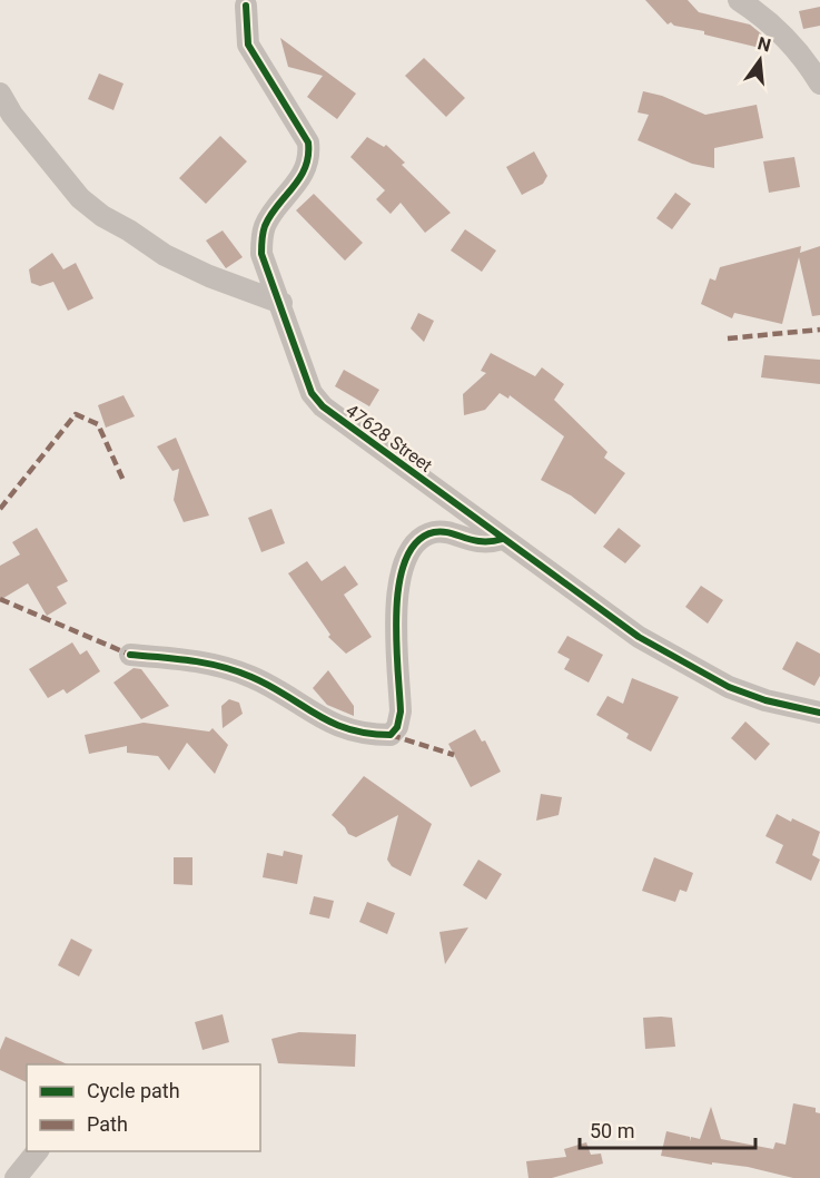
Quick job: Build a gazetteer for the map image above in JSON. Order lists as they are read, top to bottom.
{
  "streets": {
    "street": ["47628 Street"]
  },
  "legend": ["Cycle path", "Path"],
  "scale_bar": "50 m",
  "north": "top"
}
